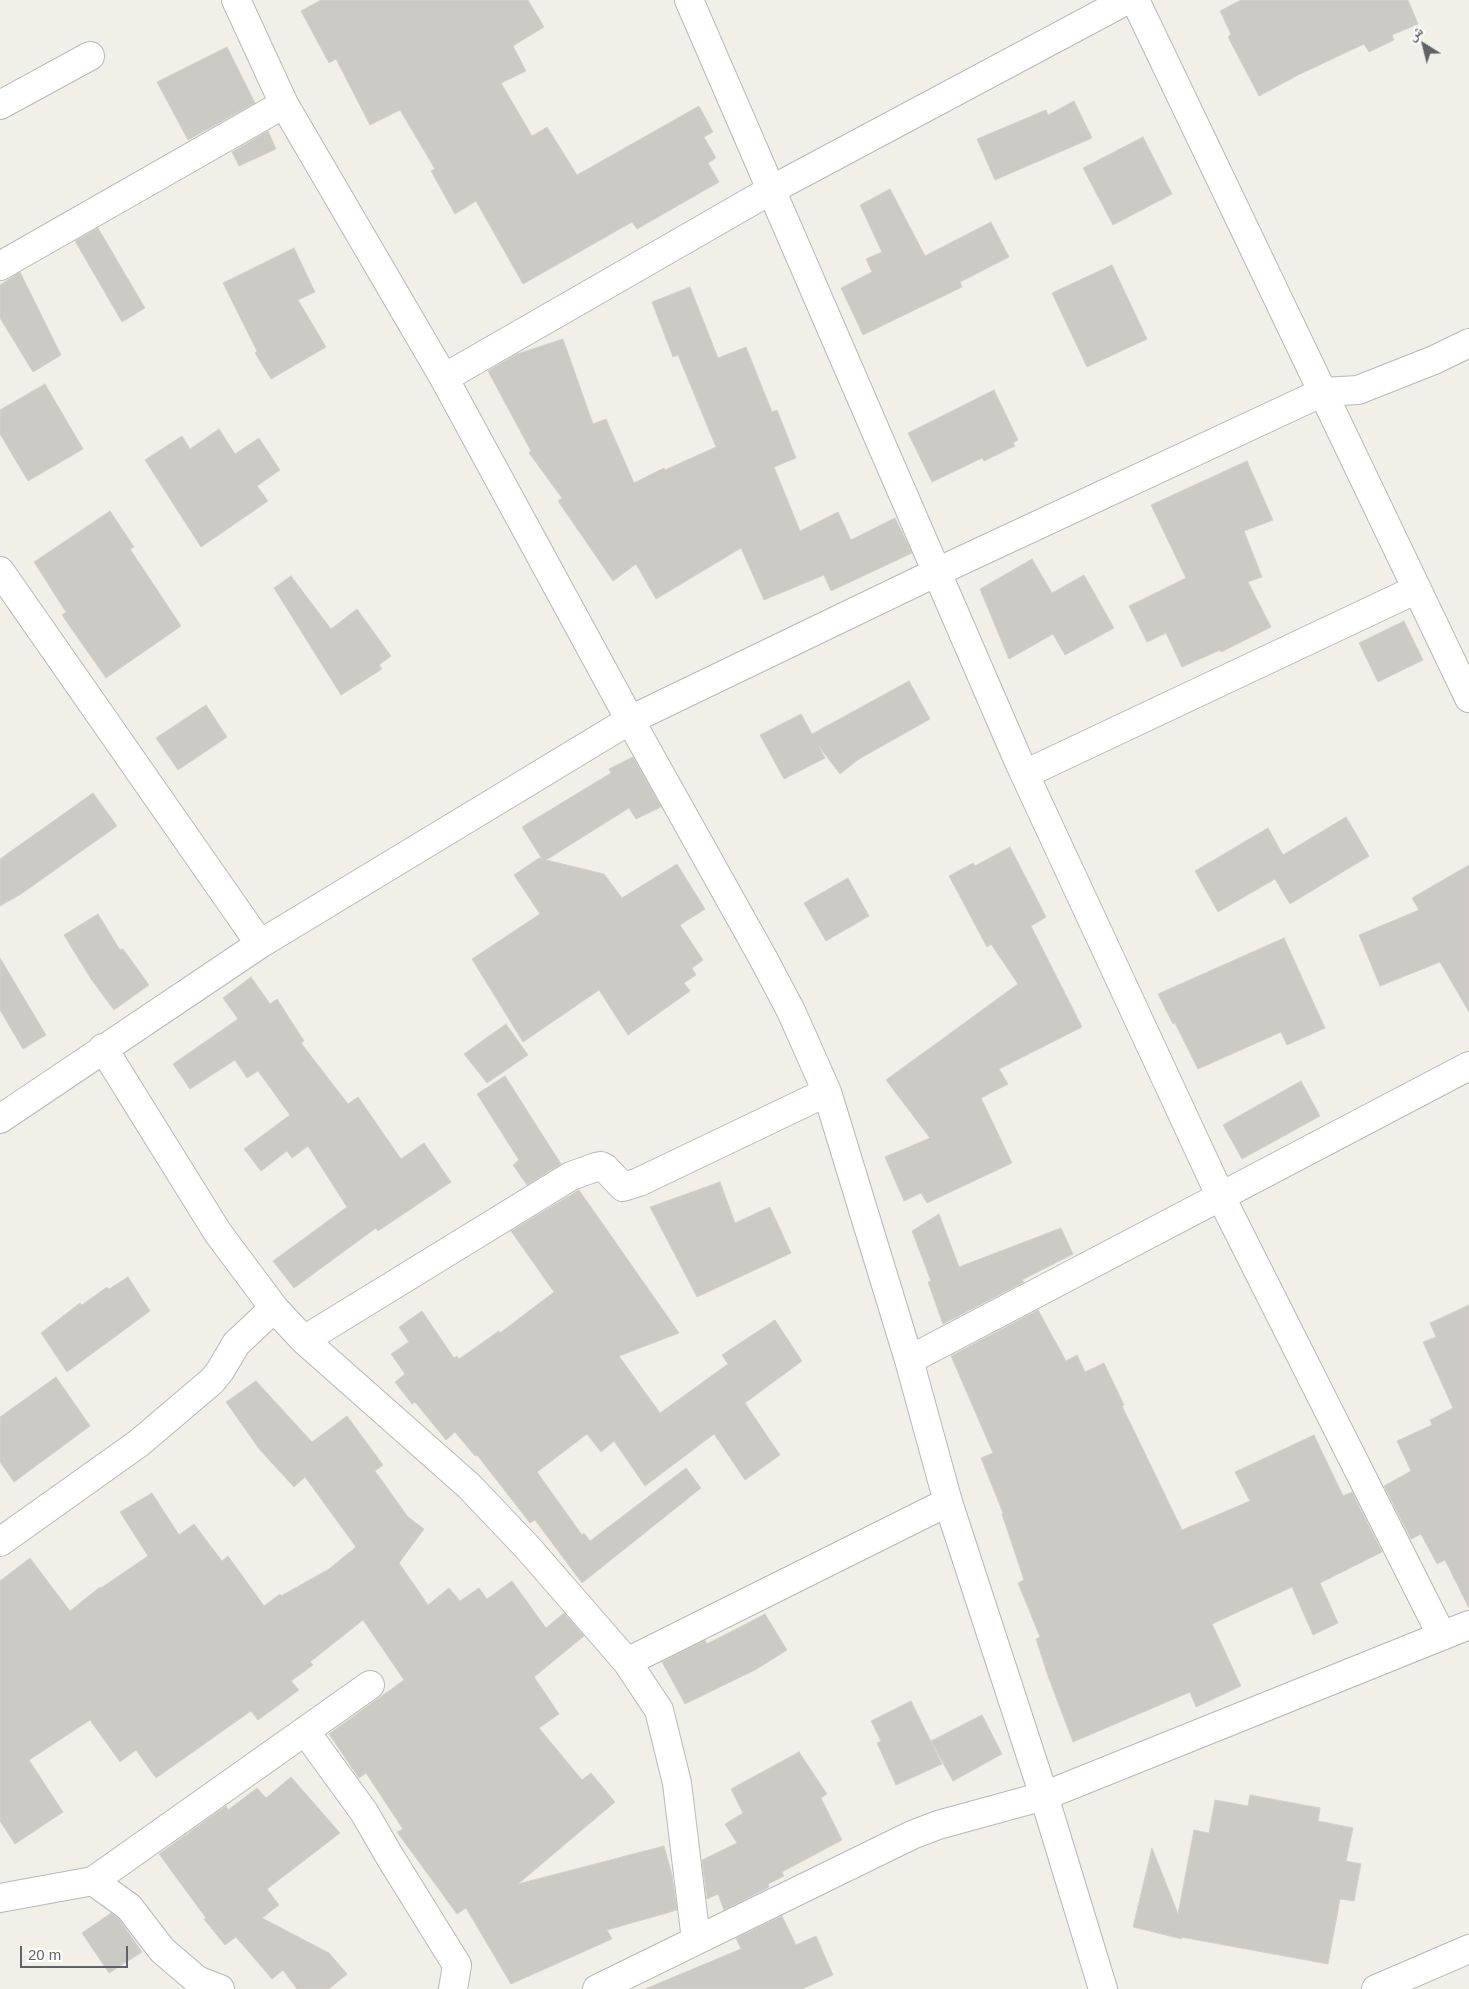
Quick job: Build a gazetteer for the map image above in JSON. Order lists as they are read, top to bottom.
{
  "scale_bar": "20 m",
  "north": "top left"
}
